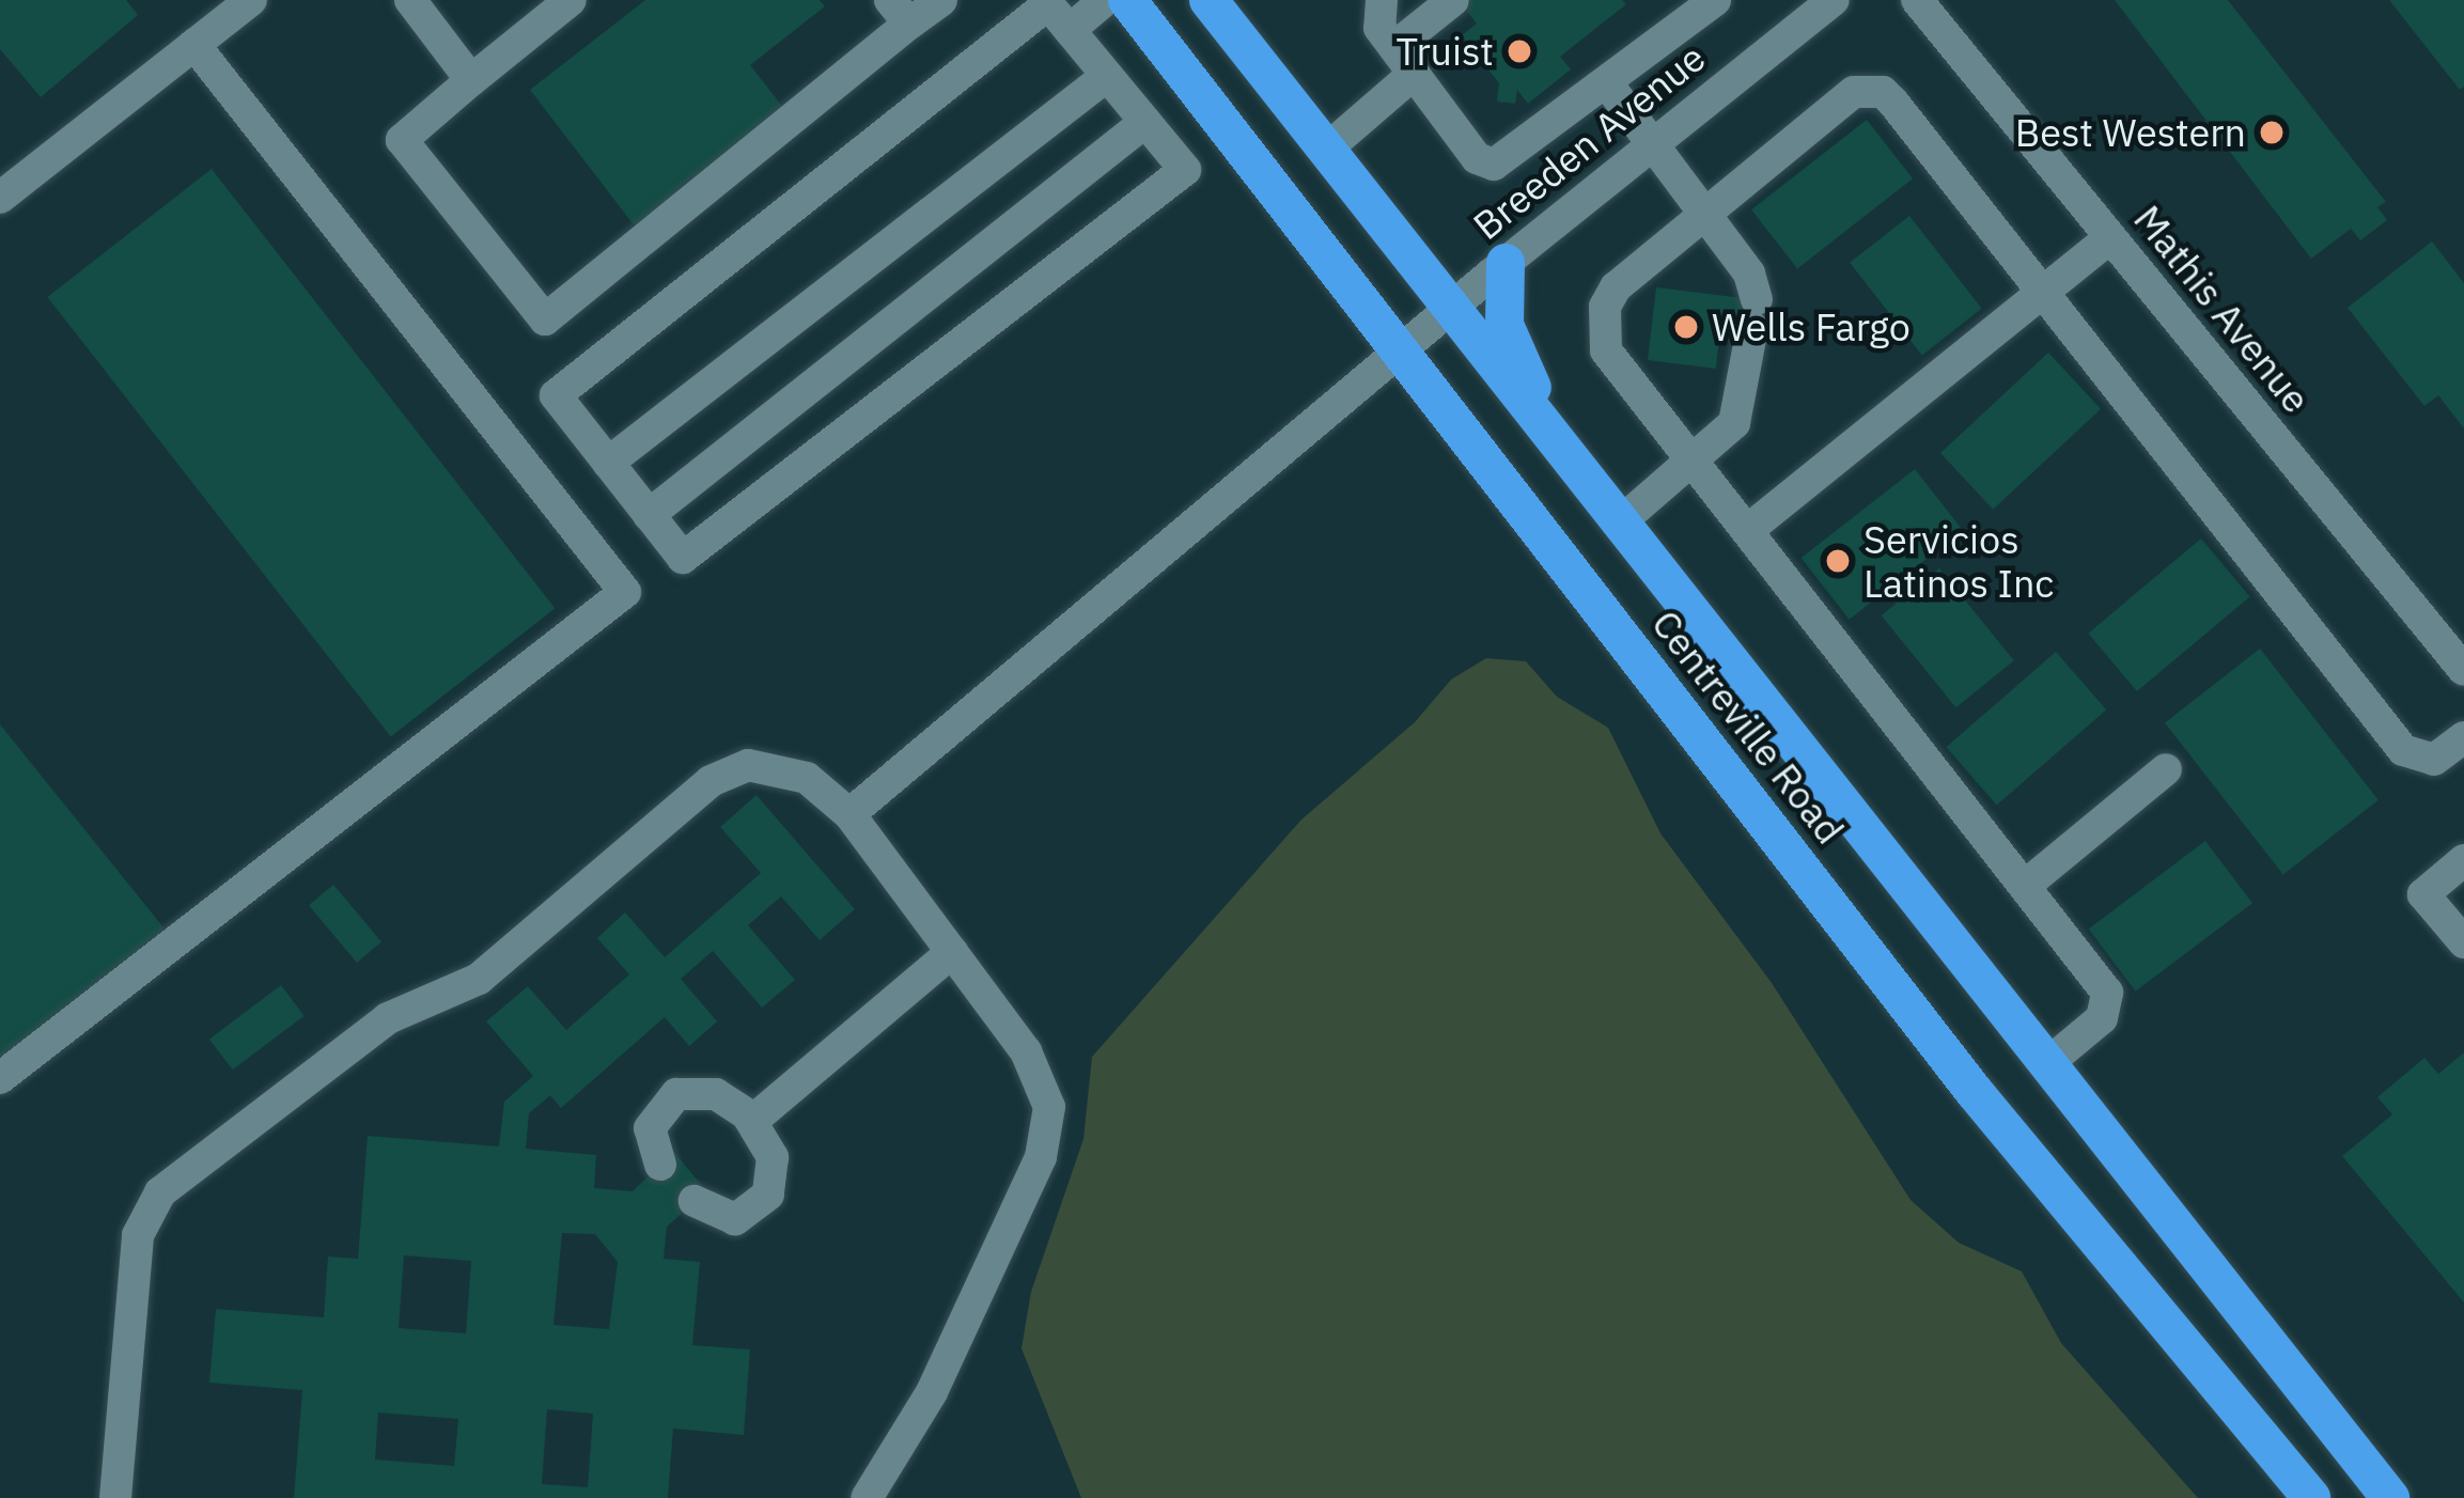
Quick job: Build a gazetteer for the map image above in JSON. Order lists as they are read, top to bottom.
{
  "streets": {
    "highway": ["Centreville Road"],
    "street": ["Breeden Avenue", "Mathis Avenue"]
  },
  "crossings": [
    ["Breeden Avenue", "Centreville Road"]
  ],
  "places": [
    "Truist",
    "Best Western",
    "Wells Fargo",
    "Servicios Latinos Inc"
  ]
}
